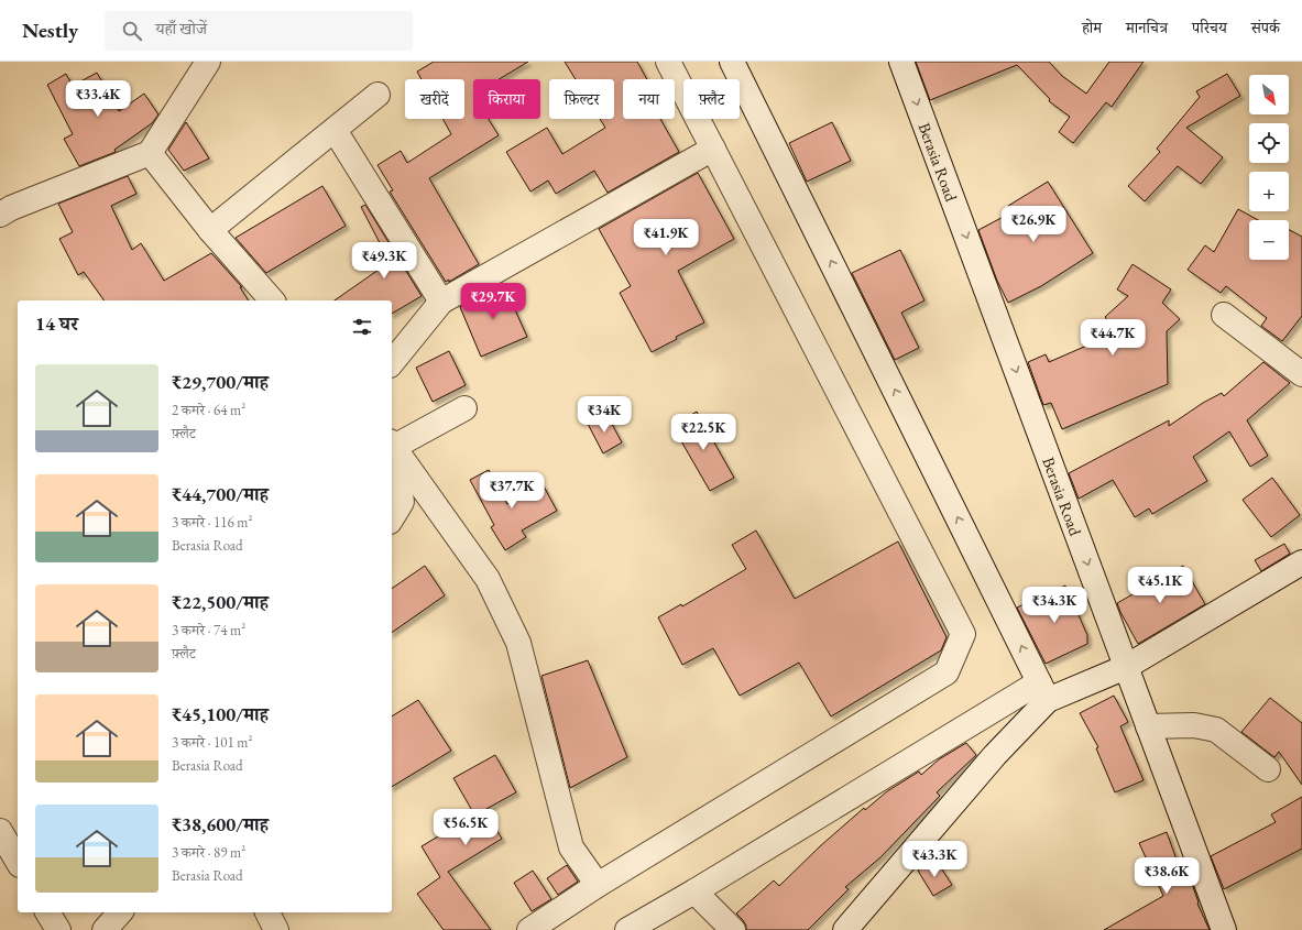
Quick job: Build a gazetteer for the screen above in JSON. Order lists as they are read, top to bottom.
{
  "streets": {
    "street": ["Berasia Road"]
  },
  "north": "bottom right",
  "page": {
    "header": "Nestly",
    "search": "यहाँ खोजें",
    "nav": [
      "होम",
      "मानचित्र",
      "परिचय",
      "संपर्क"
    ],
    "map_buttons": ["+", "−"],
    "chip": [
      "खरीदें",
      "किराया",
      "फ़िल्टर",
      "नया",
      "फ़्लैट"
    ],
    "price": [
      "₹33.4K",
      "₹26.9K",
      "₹41.9K",
      "₹49.3K",
      "₹29.7K",
      "₹44.7K",
      "₹34K",
      "₹22.5K",
      "₹37.7K",
      "₹45.1K",
      "₹34.3K",
      "₹56.5K",
      "₹43.3K",
      "₹38.6K"
    ],
    "heading": "14 घर",
    "list": [
      {
        "name": "₹29,700/माह",
        "note": "2 कमरे · 64 m² · फ़्लैट"
      },
      {
        "name": "₹44,700/माह",
        "note": "3 कमरे · 116 m² · Berasia Road"
      },
      {
        "name": "₹22,500/माह",
        "note": "3 कमरे · 74 m² · फ़्लैट"
      },
      {
        "name": "₹45,100/माह",
        "note": "3 कमरे · 101 m² · Berasia Road"
      },
      {
        "name": "₹38,600/माह",
        "note": "3 कमरे · 89 m² · Berasia Road"
      }
    ]
  }
}
